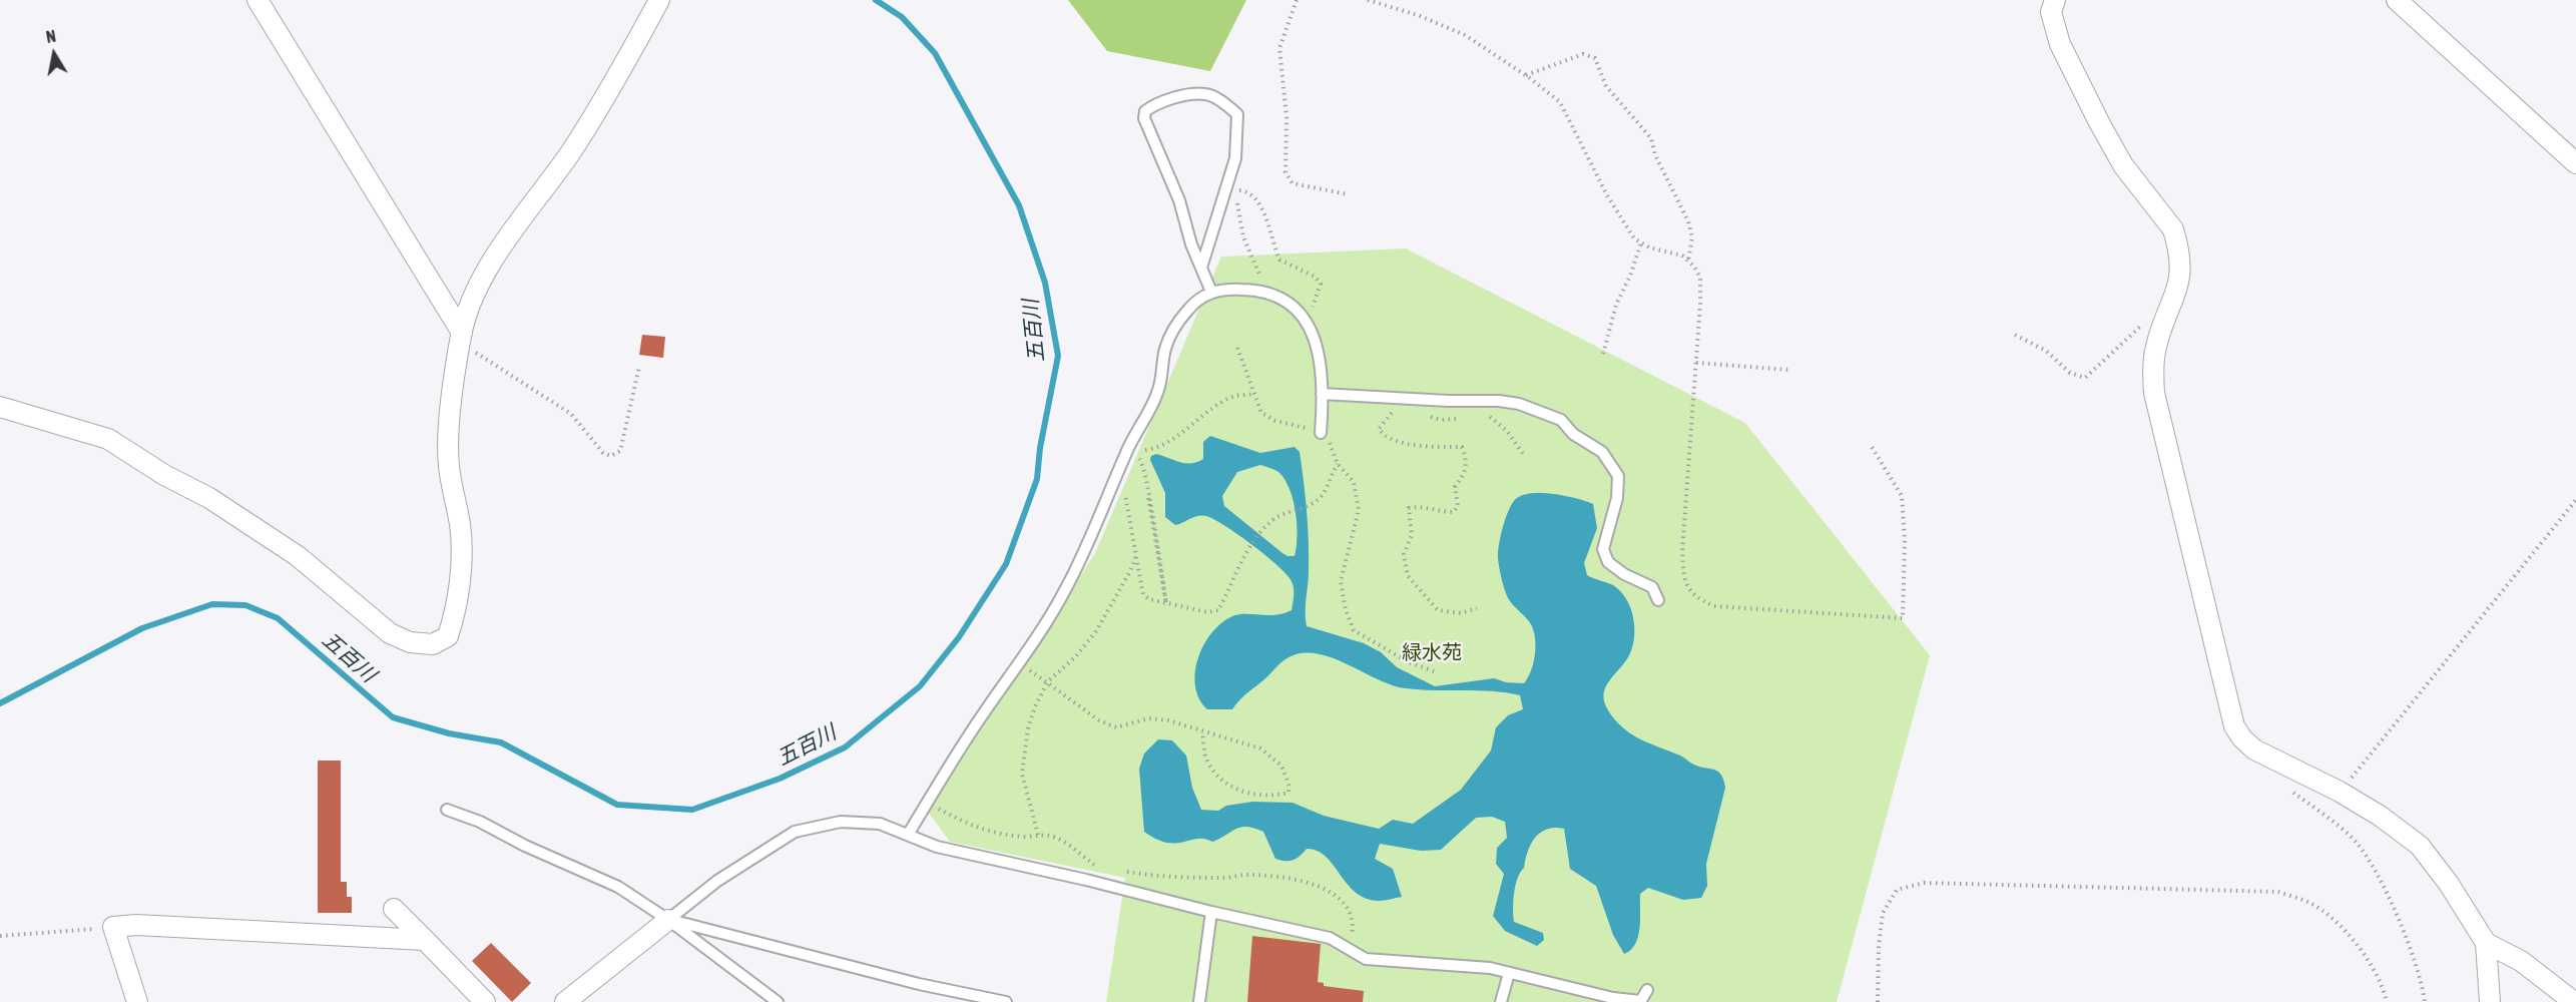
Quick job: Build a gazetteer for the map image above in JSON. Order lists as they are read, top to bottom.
{
  "water": ["五百川"],
  "parks": ["緑水苑"],
  "north": "top"
}
